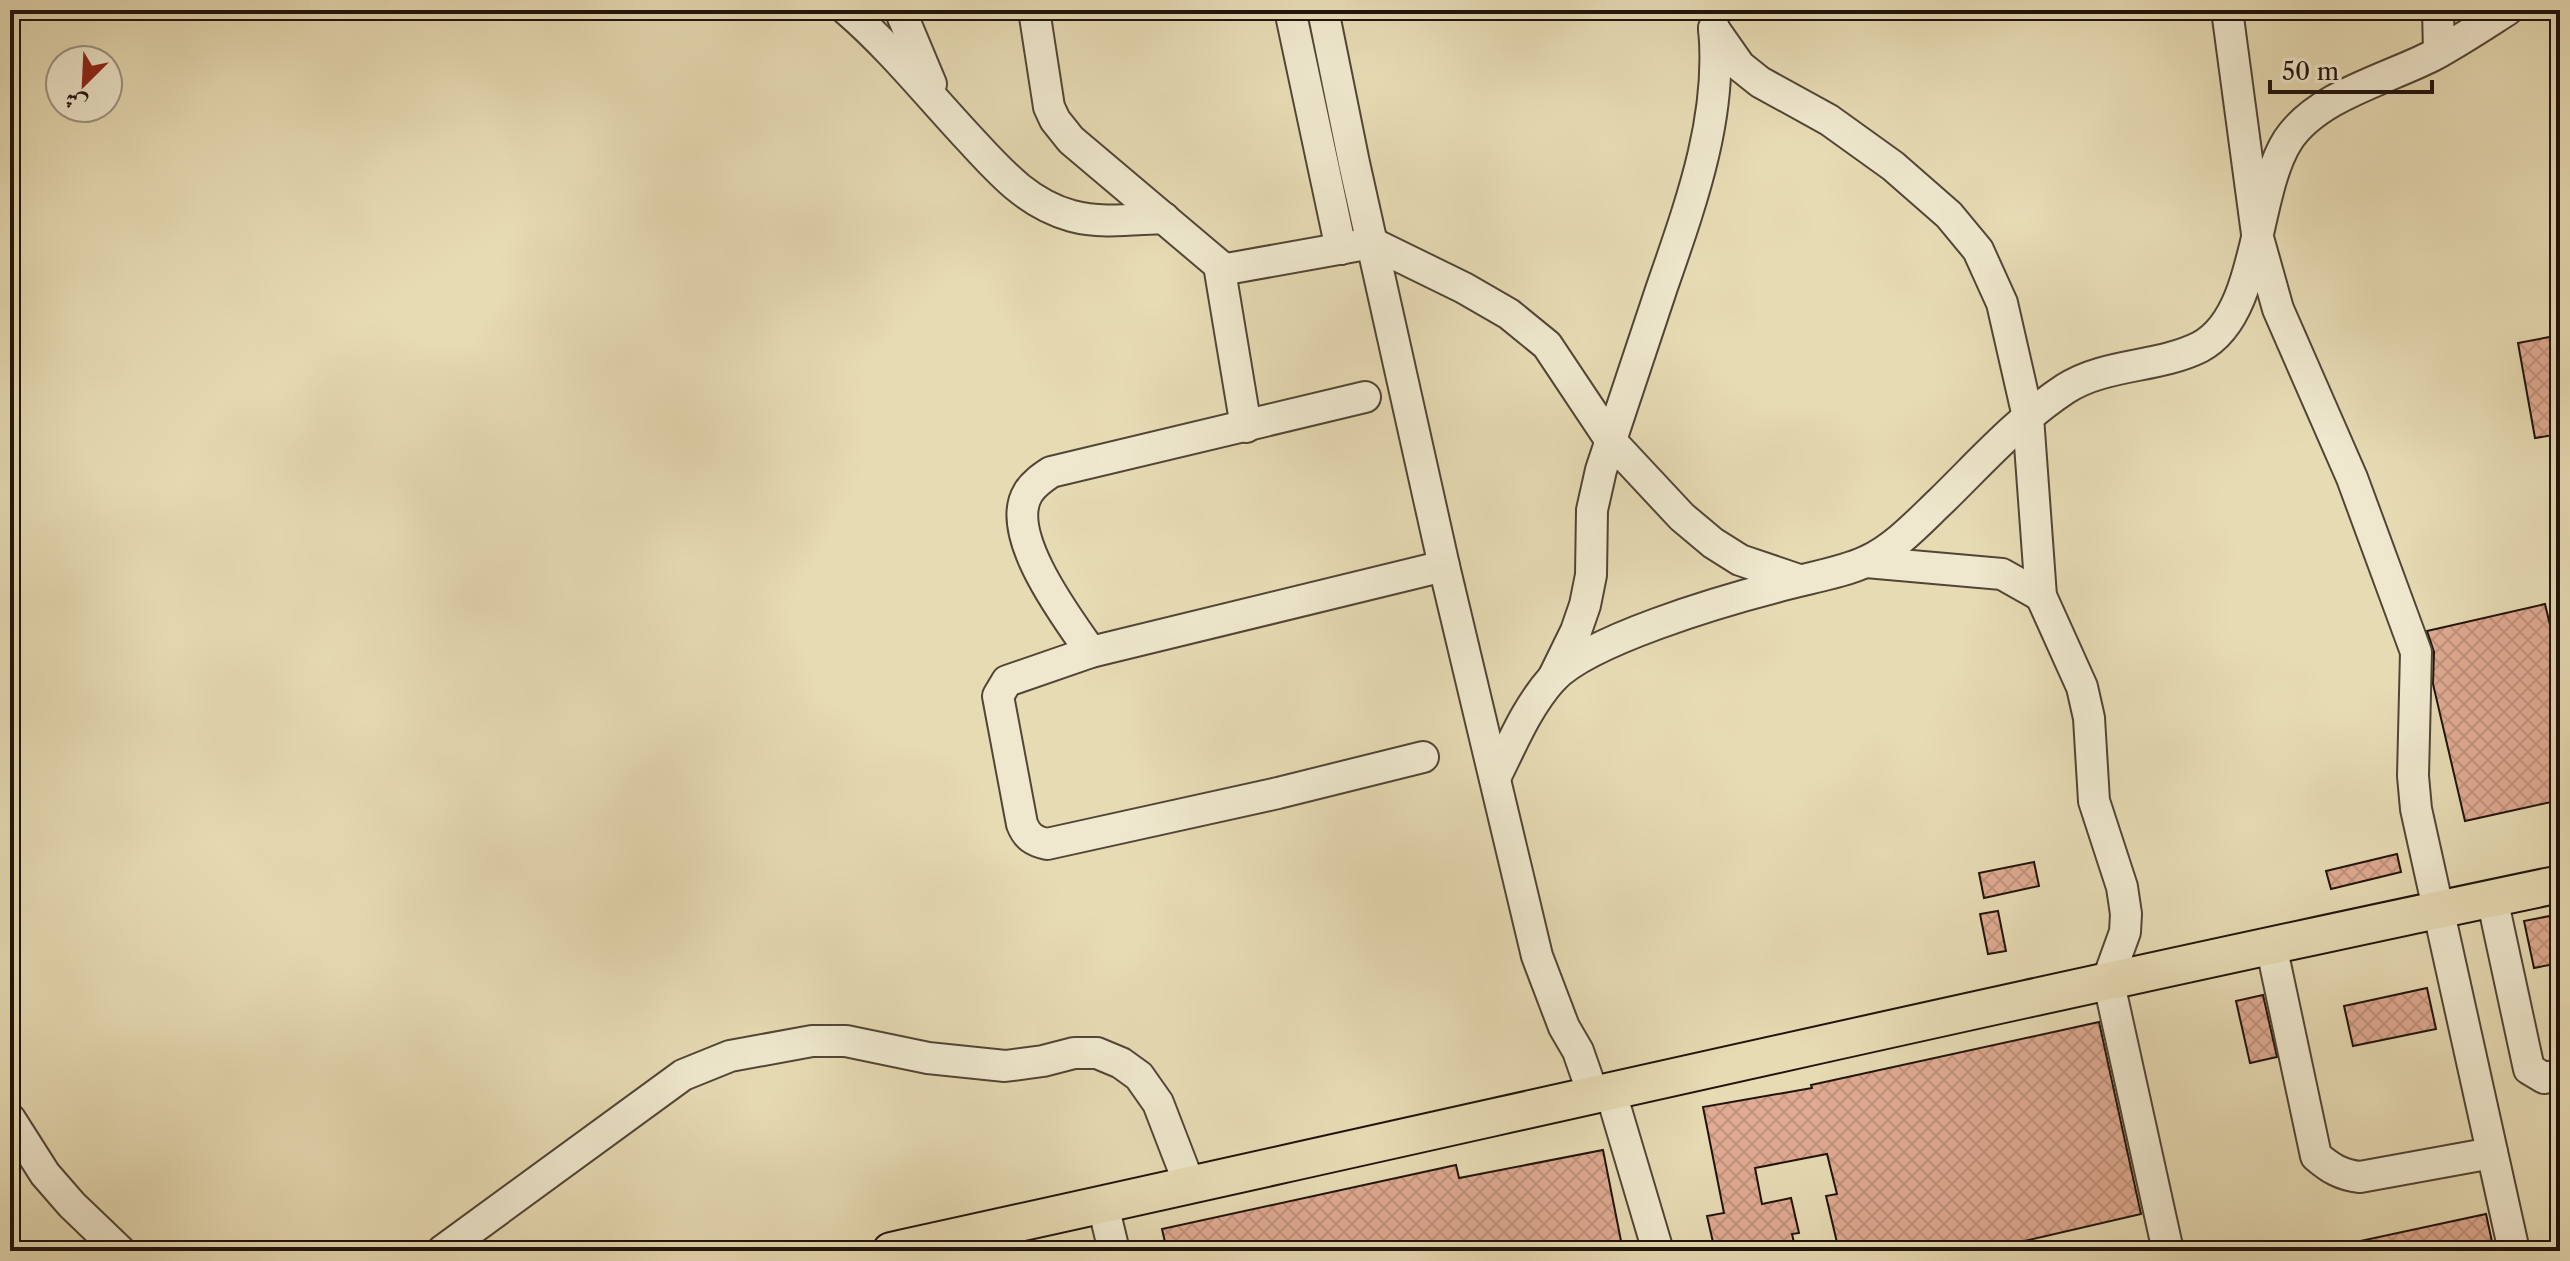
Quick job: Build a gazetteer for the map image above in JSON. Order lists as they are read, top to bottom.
{
  "scale_bar": "50 m",
  "north": "bottom left"
}
